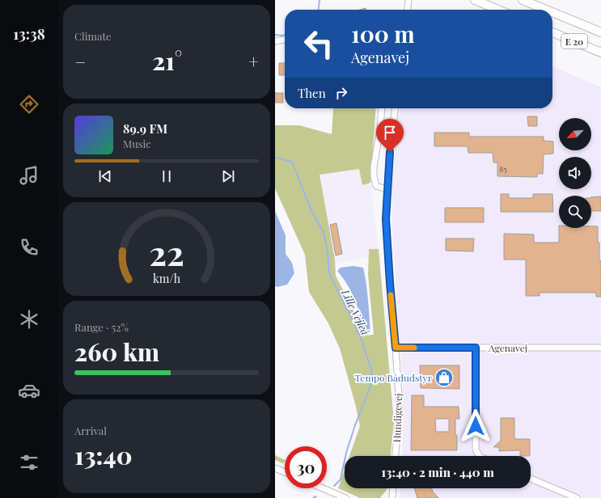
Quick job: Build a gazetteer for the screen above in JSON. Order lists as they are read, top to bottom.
{
  "streets": {
    "highway": ["E 20"],
    "street": ["Agenavej", "Hundigevej"]
  },
  "crossings": [
    ["Agenavej", "Hundigevej"]
  ],
  "water": ["Lille Vejleå"],
  "places": {
    "shop": ["Tempo Bådudstyr"]
  },
  "house_numbers": ["85"],
  "north": "bottom left",
  "page": {
    "tabs": "13:38",
    "tile": [
      "Climate",
      ["Range · 52%", "260 km"],
      ["Arrival", "13:40"]
    ],
    "turn": ["100 m", "Agenavej"],
    "heat": ["−", "21°", "+"],
    "then": "Then",
    "song": ["89.9 FM", "Music"],
    "limit": "30",
    "trip": "13:40 · 2 min · 440 m",
    "gauge": ["22", "km/h"]
  }
}
